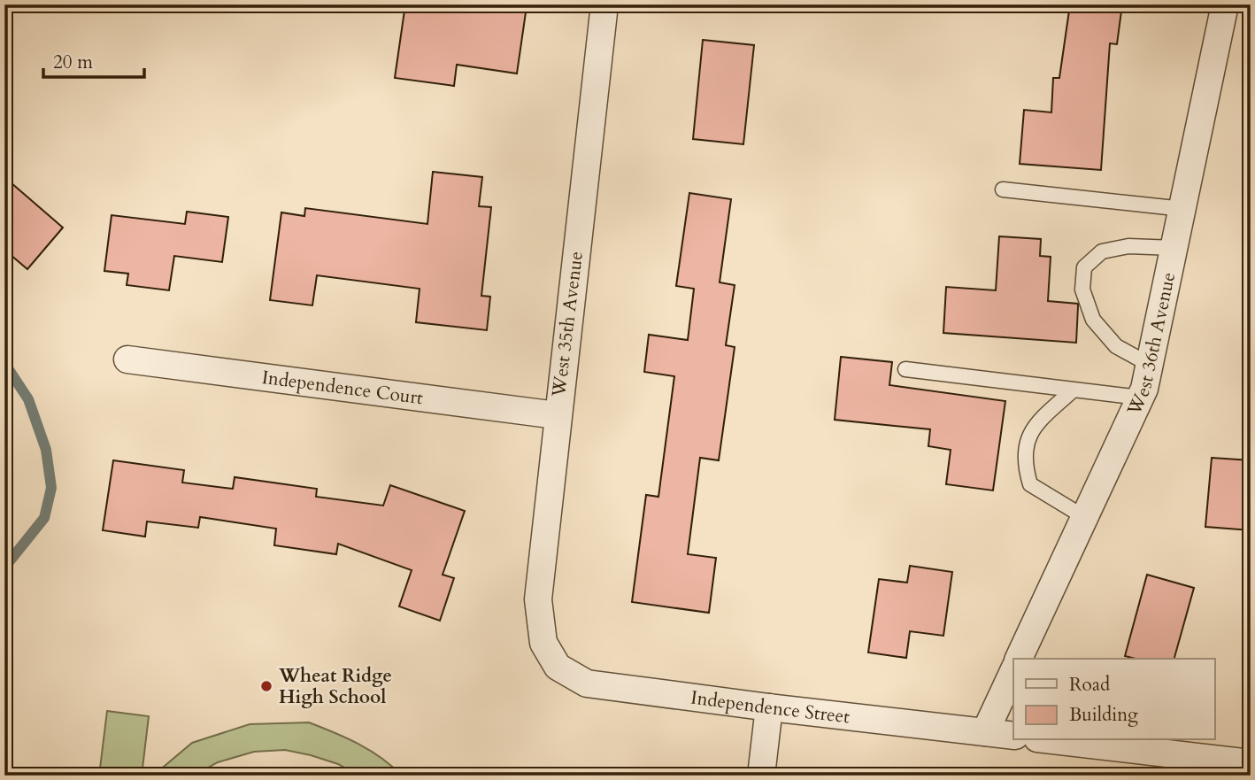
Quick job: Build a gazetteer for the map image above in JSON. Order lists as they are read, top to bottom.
{
  "streets": {
    "street": [
      "West 35th Avenue",
      "West 36th Avenue",
      "Independence Court",
      "Independence Street"
    ]
  },
  "crossings": [
    ["West 35th Avenue", "Independence Court"],
    ["West 35th Avenue", "Independence Street"]
  ],
  "places": ["Wheat Ridge High School"],
  "legend": ["Road", "Building"],
  "scale_bar": "20 m"
}
